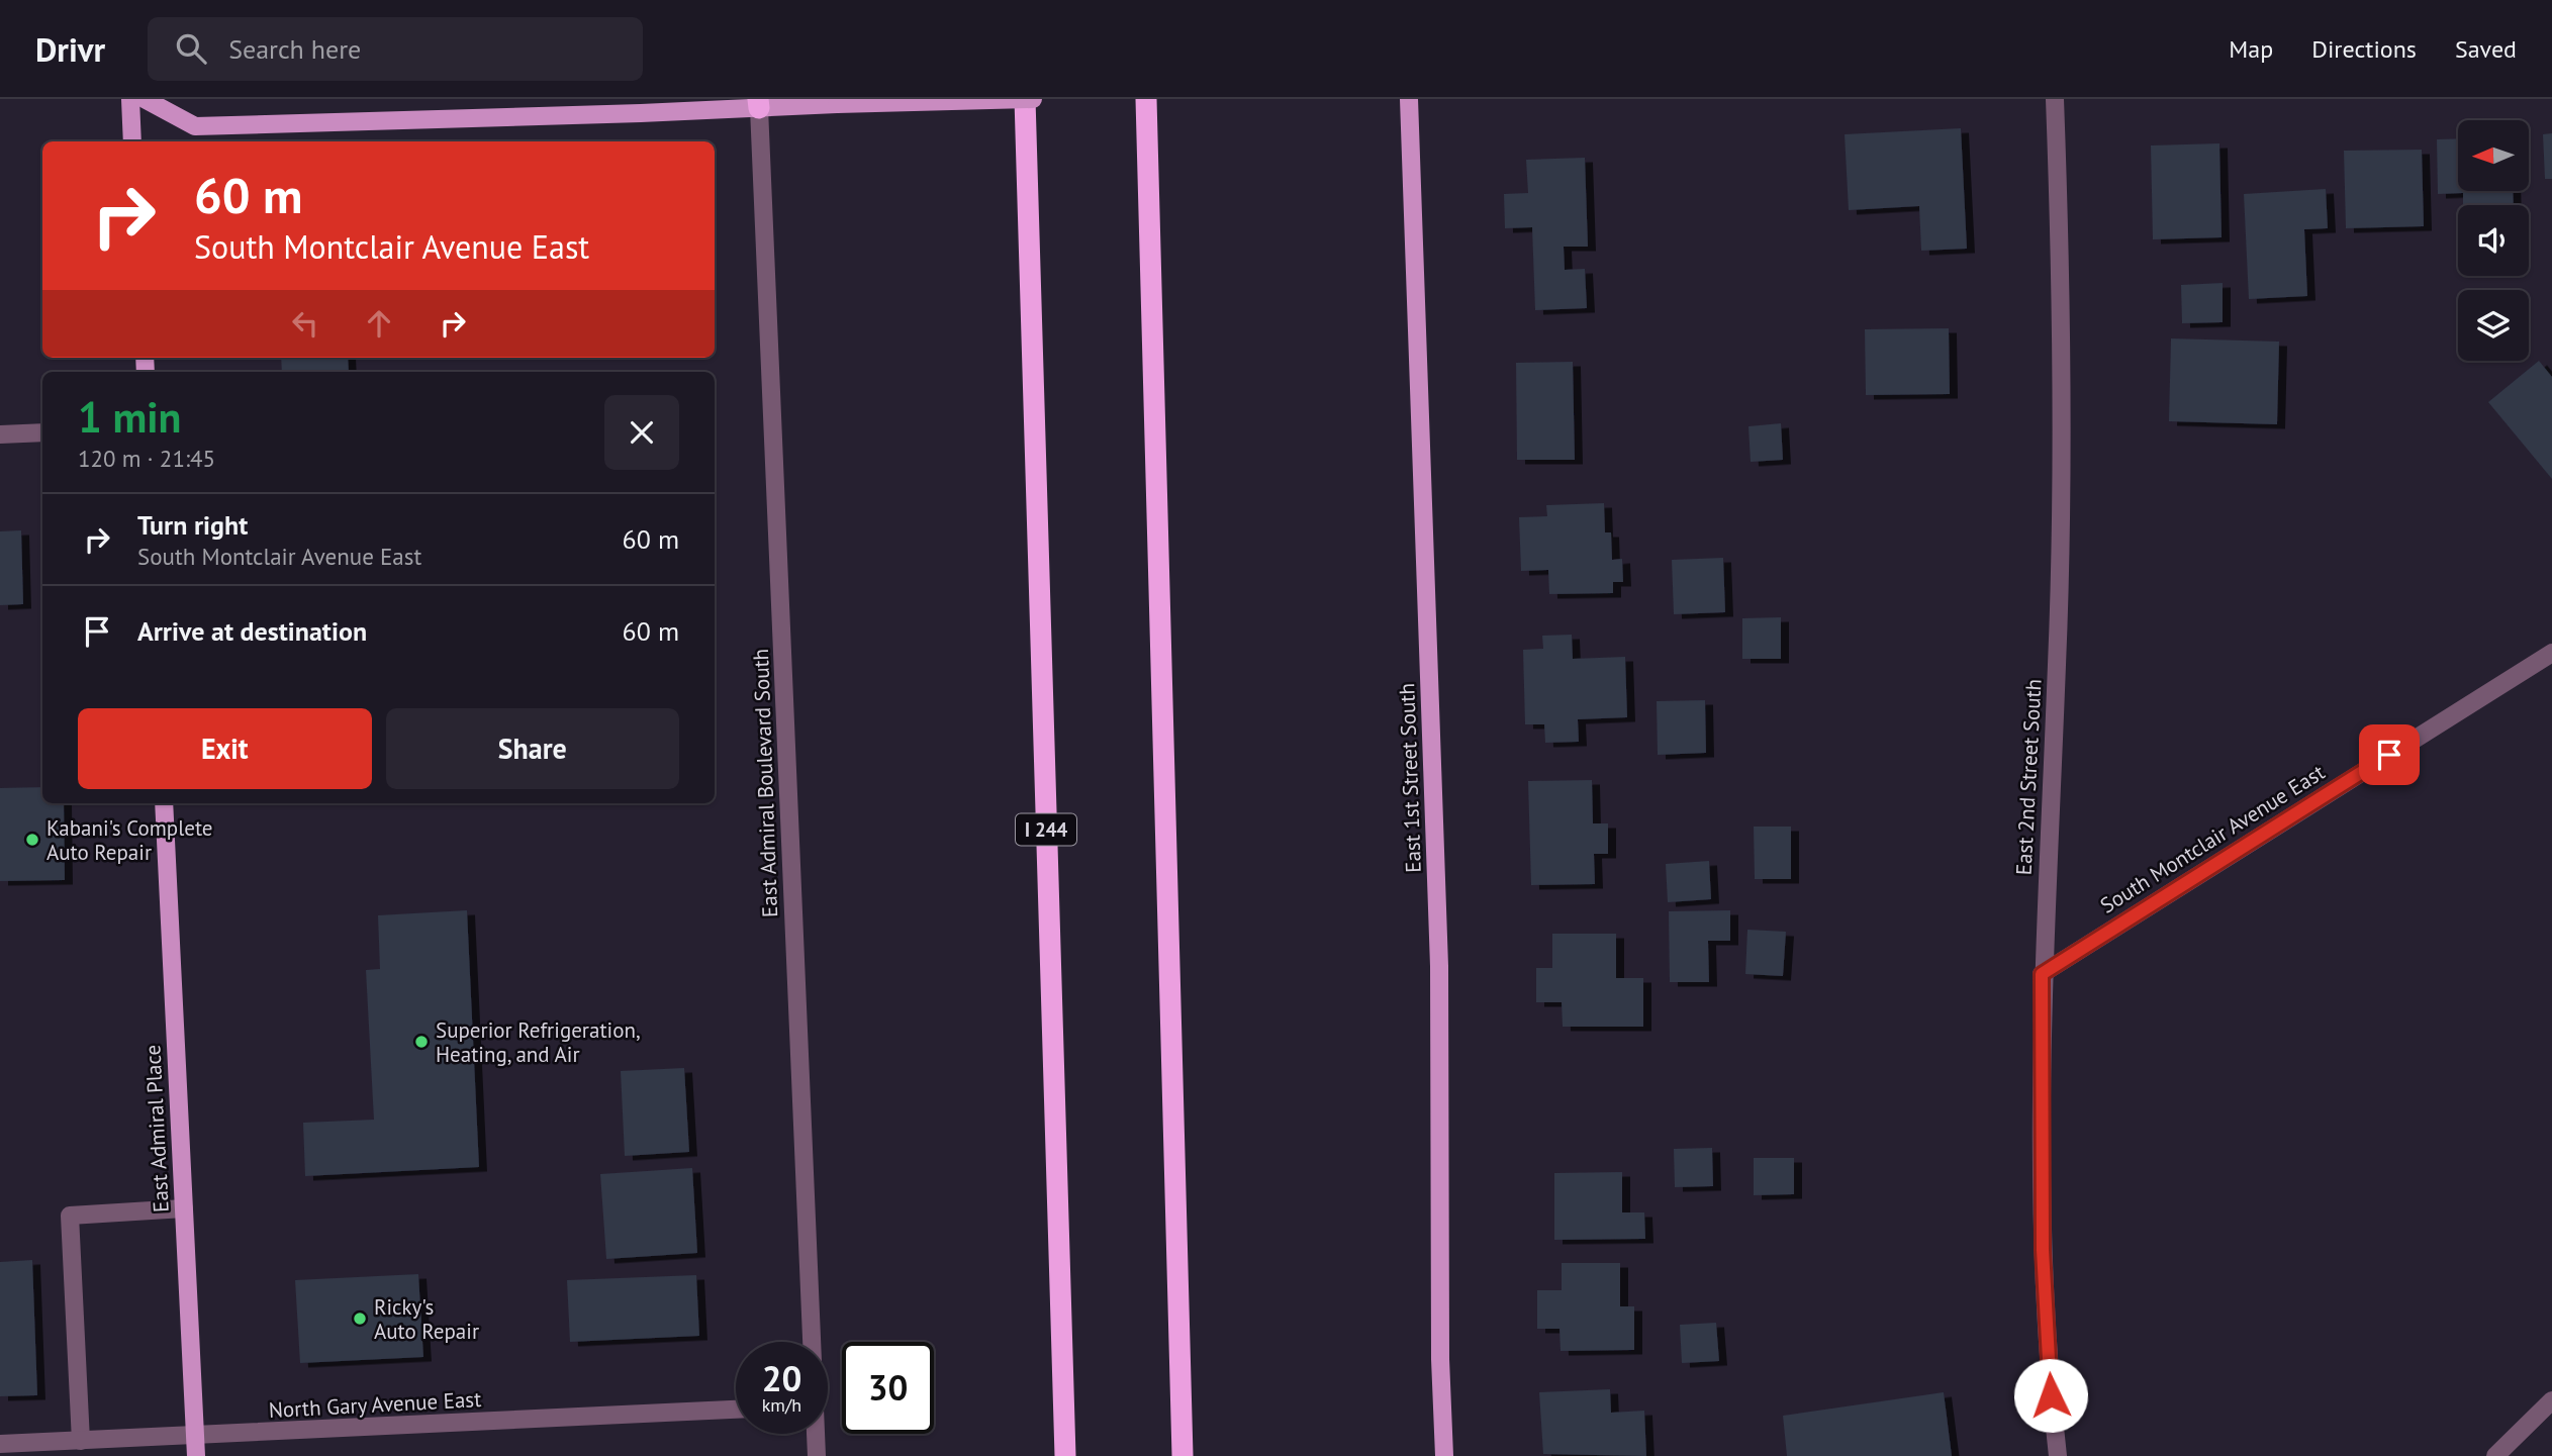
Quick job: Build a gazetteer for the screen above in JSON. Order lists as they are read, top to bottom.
{
  "streets": {
    "highway": ["I 244"],
    "main road": ["East 1st Street South", "East Admiral Place"],
    "street": [
      "East 2nd Street South",
      "East Admiral Boulevard South",
      "South Montclair Avenue East",
      "North Gary Avenue East"
    ]
  },
  "crossings": [
    ["East 2nd Street South", "South Montclair Avenue East"],
    ["East Admiral Place", "North Gary Avenue East"]
  ],
  "places": ["Kabani's Complete Auto Repair", "Superior Refrigeration, Heating, and Air", "Ricky's Auto Repair"],
  "north": "left",
  "page": {
    "header": "Drivr",
    "search": "Search here",
    "nav": ["Map", "Directions", "Saved"],
    "turn": ["60 m", "South Montclair Avenue East"],
    "heading": ["1 min", "120 m · 21:45"],
    "list": [
      {
        "name": "Turn right",
        "note": "South Montclair Avenue East",
        "value": "60 m"
      },
      {
        "name": "Arrive at destination",
        "value": "60 m"
      }
    ],
    "buttons": ["Exit", "Share"],
    "speed": "20 km/h",
    "limit": "30"
  }
}
